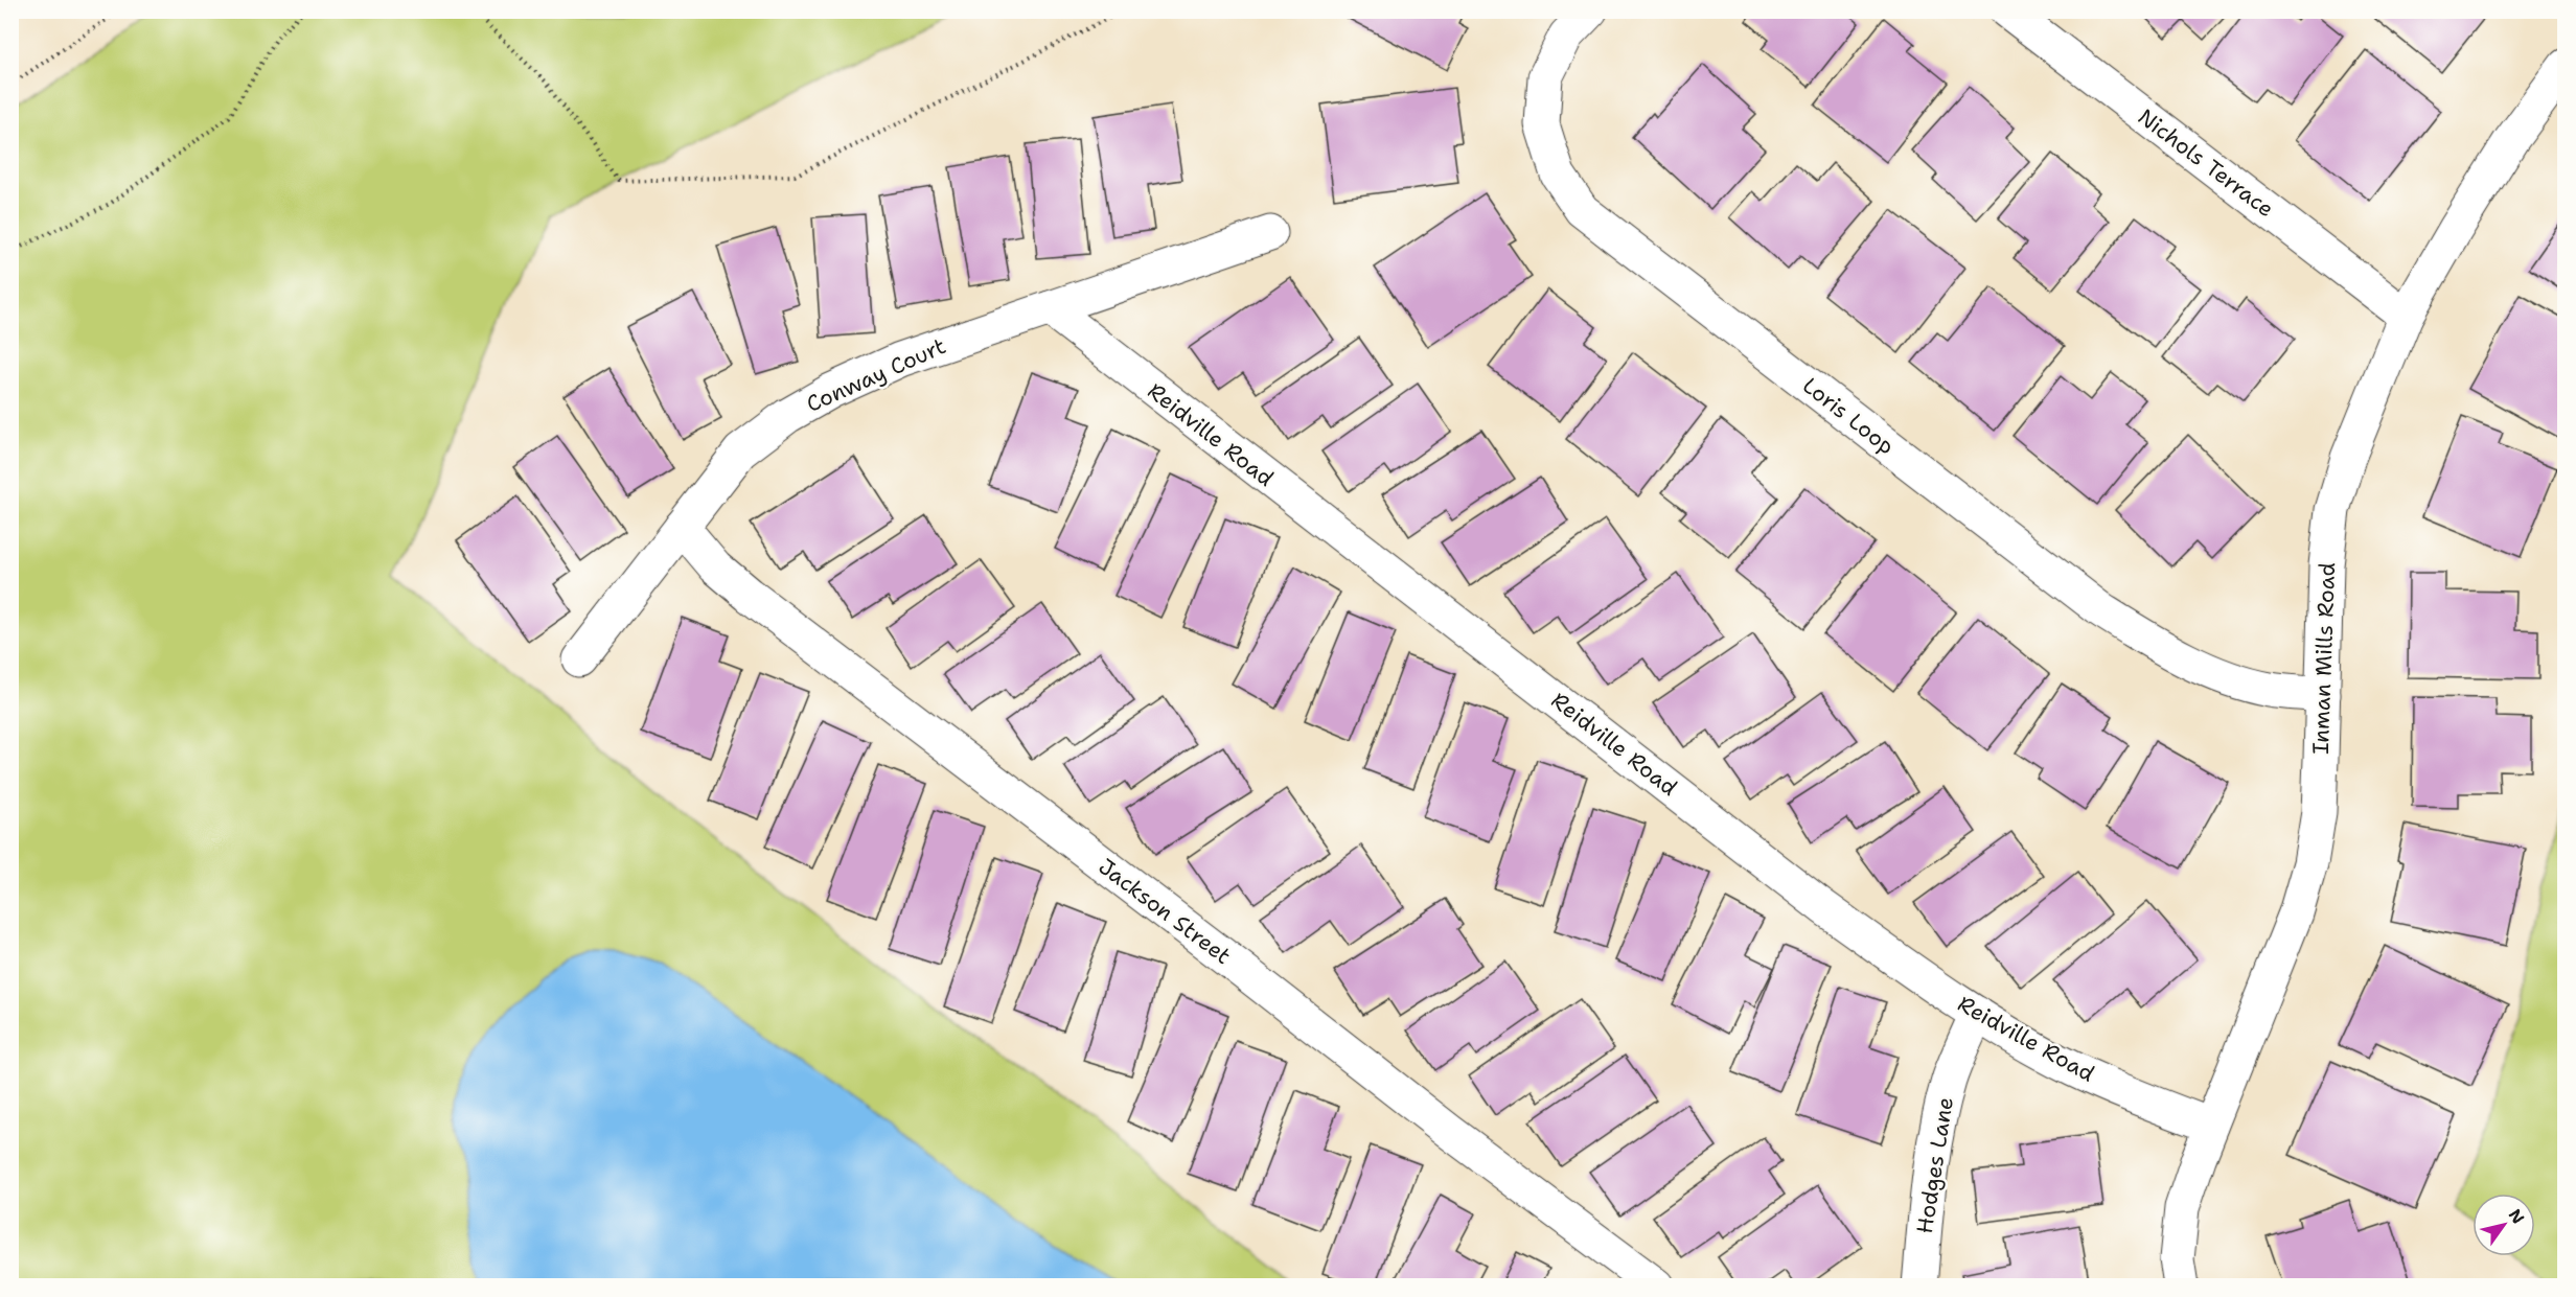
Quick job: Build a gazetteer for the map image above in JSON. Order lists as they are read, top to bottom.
{
  "streets": {
    "street": [
      "Nichols Terrace",
      "Conway Court",
      "Loris Loop",
      "Reidville Road",
      "Inman Mills Road",
      "Jackson Street",
      "Hodges Lane"
    ]
  },
  "crossings": [
    ["Nichols Terrace", "Inman Mills Road"],
    ["Conway Court", "Reidville Road"],
    ["Conway Court", "Jackson Street"],
    ["Loris Loop", "Inman Mills Road"],
    ["Reidville Road", "Inman Mills Road"],
    ["Reidville Road", "Hodges Lane"]
  ],
  "north": "top right"
}
